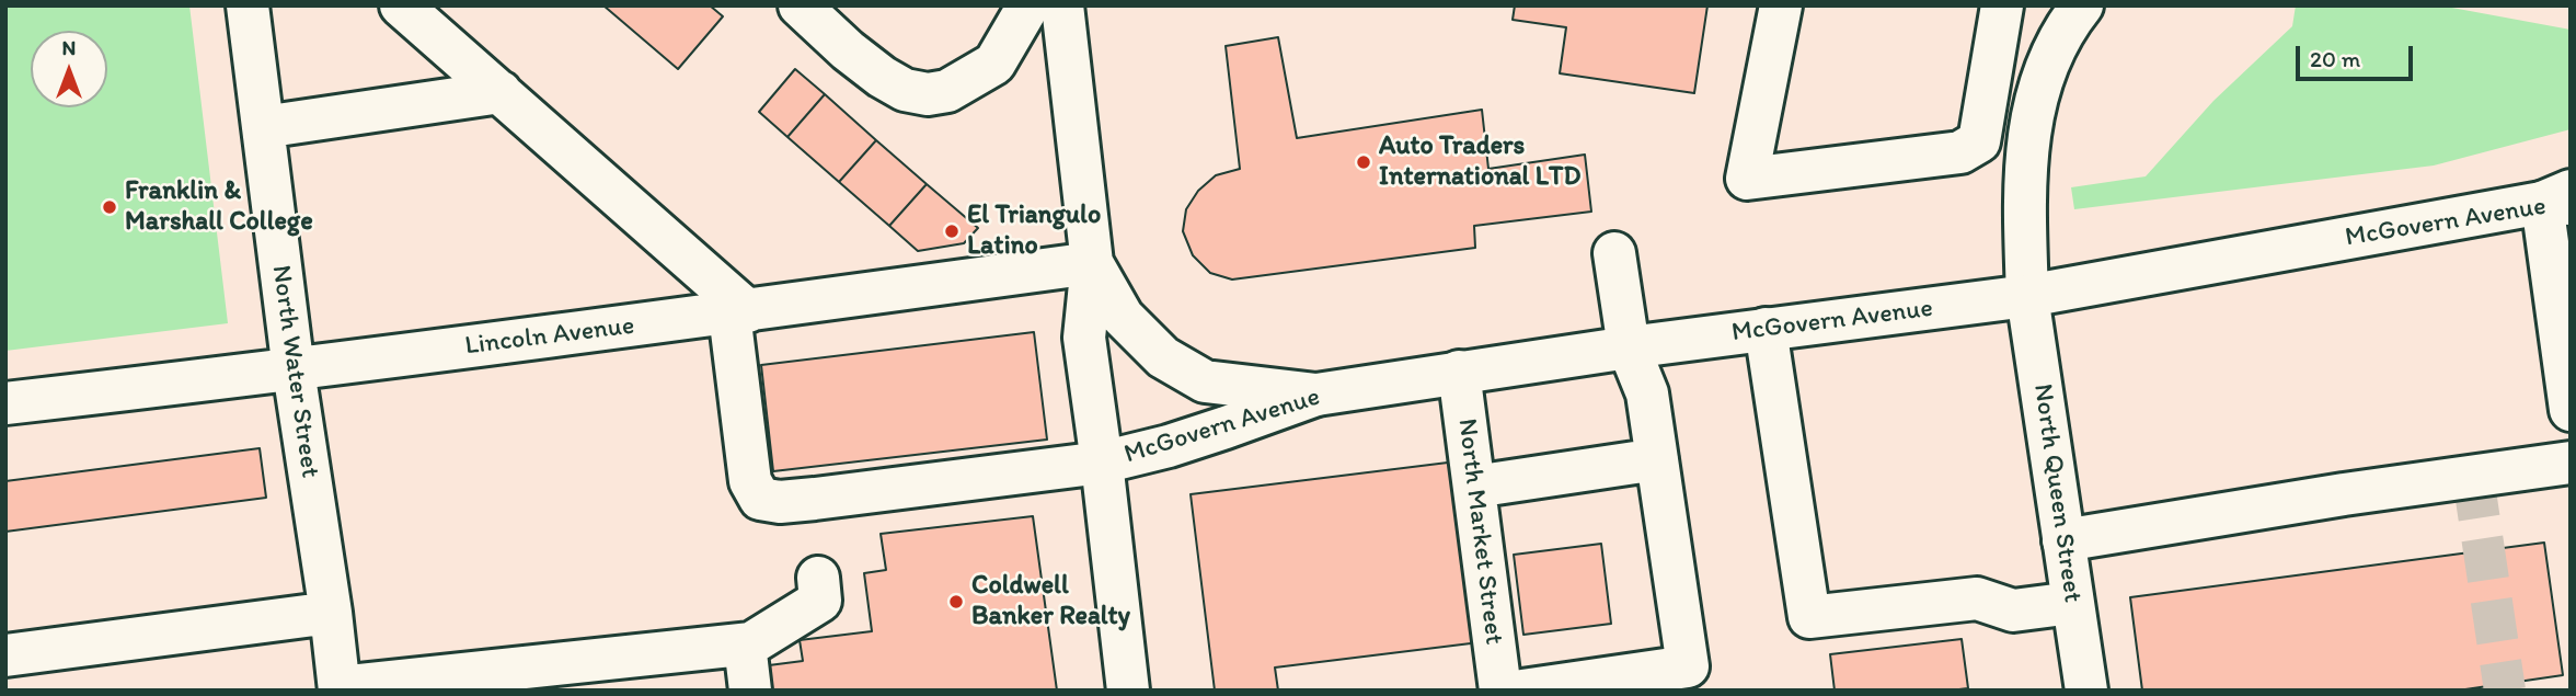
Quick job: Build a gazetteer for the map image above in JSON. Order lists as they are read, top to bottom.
{
  "streets": {
    "main road": [
      "McGovern Avenue",
      "Lincoln Avenue",
      "North Water Street",
      "North Queen Street",
      "North Market Street"
    ]
  },
  "crossings": [
    ["McGovern Avenue", "Lincoln Avenue"],
    ["McGovern Avenue", "North Queen Street"],
    ["McGovern Avenue", "North Market Street"],
    ["Lincoln Avenue", "North Water Street"]
  ],
  "places": [
    "Auto Traders International LTD",
    "Franklin & Marshall College",
    "El Triangulo Latino",
    "Coldwell Banker Realty"
  ],
  "scale_bar": "20 m",
  "north": "top"
}
